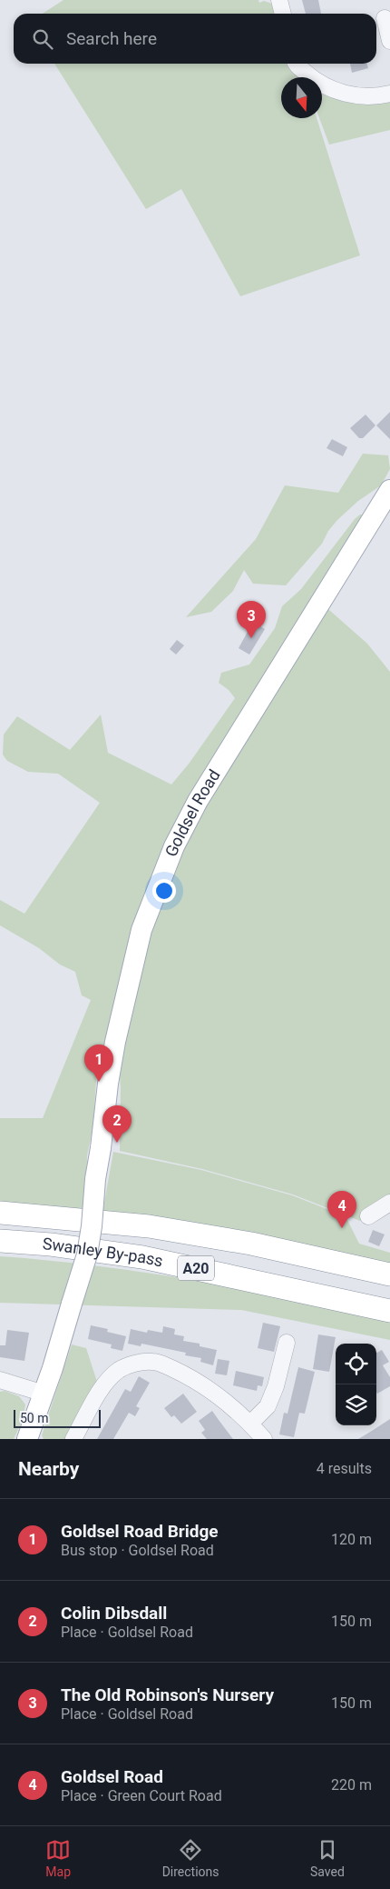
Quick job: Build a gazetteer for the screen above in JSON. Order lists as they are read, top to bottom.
{
  "streets": {
    "highway": ["Swanley By-pass", "A20"],
    "main road": ["Goldsel Road"]
  },
  "scale_bar": "50 m",
  "north": "bottom",
  "page": {
    "search": "Search here",
    "pins": [
      "3",
      "1",
      "2",
      "4"
    ],
    "scale": "50 m",
    "heading": ["Nearby", "4 results"],
    "list": [
      {
        "mark": "1",
        "name": "Goldsel Road Bridge",
        "note": "Bus stop · Goldsel Road",
        "value": "120 m"
      },
      {
        "mark": "2",
        "name": "Colin Dibsdall",
        "note": "Place · Goldsel Road",
        "value": "150 m"
      },
      {
        "mark": "3",
        "name": "The Old Robinson's Nursery",
        "note": "Place · Goldsel Road",
        "value": "150 m"
      },
      {
        "mark": "4",
        "name": "Goldsel Road",
        "note": "Place · Green Court Road",
        "value": "220 m"
      }
    ],
    "nav": ["Map", "Directions", "Saved"]
  }
}
